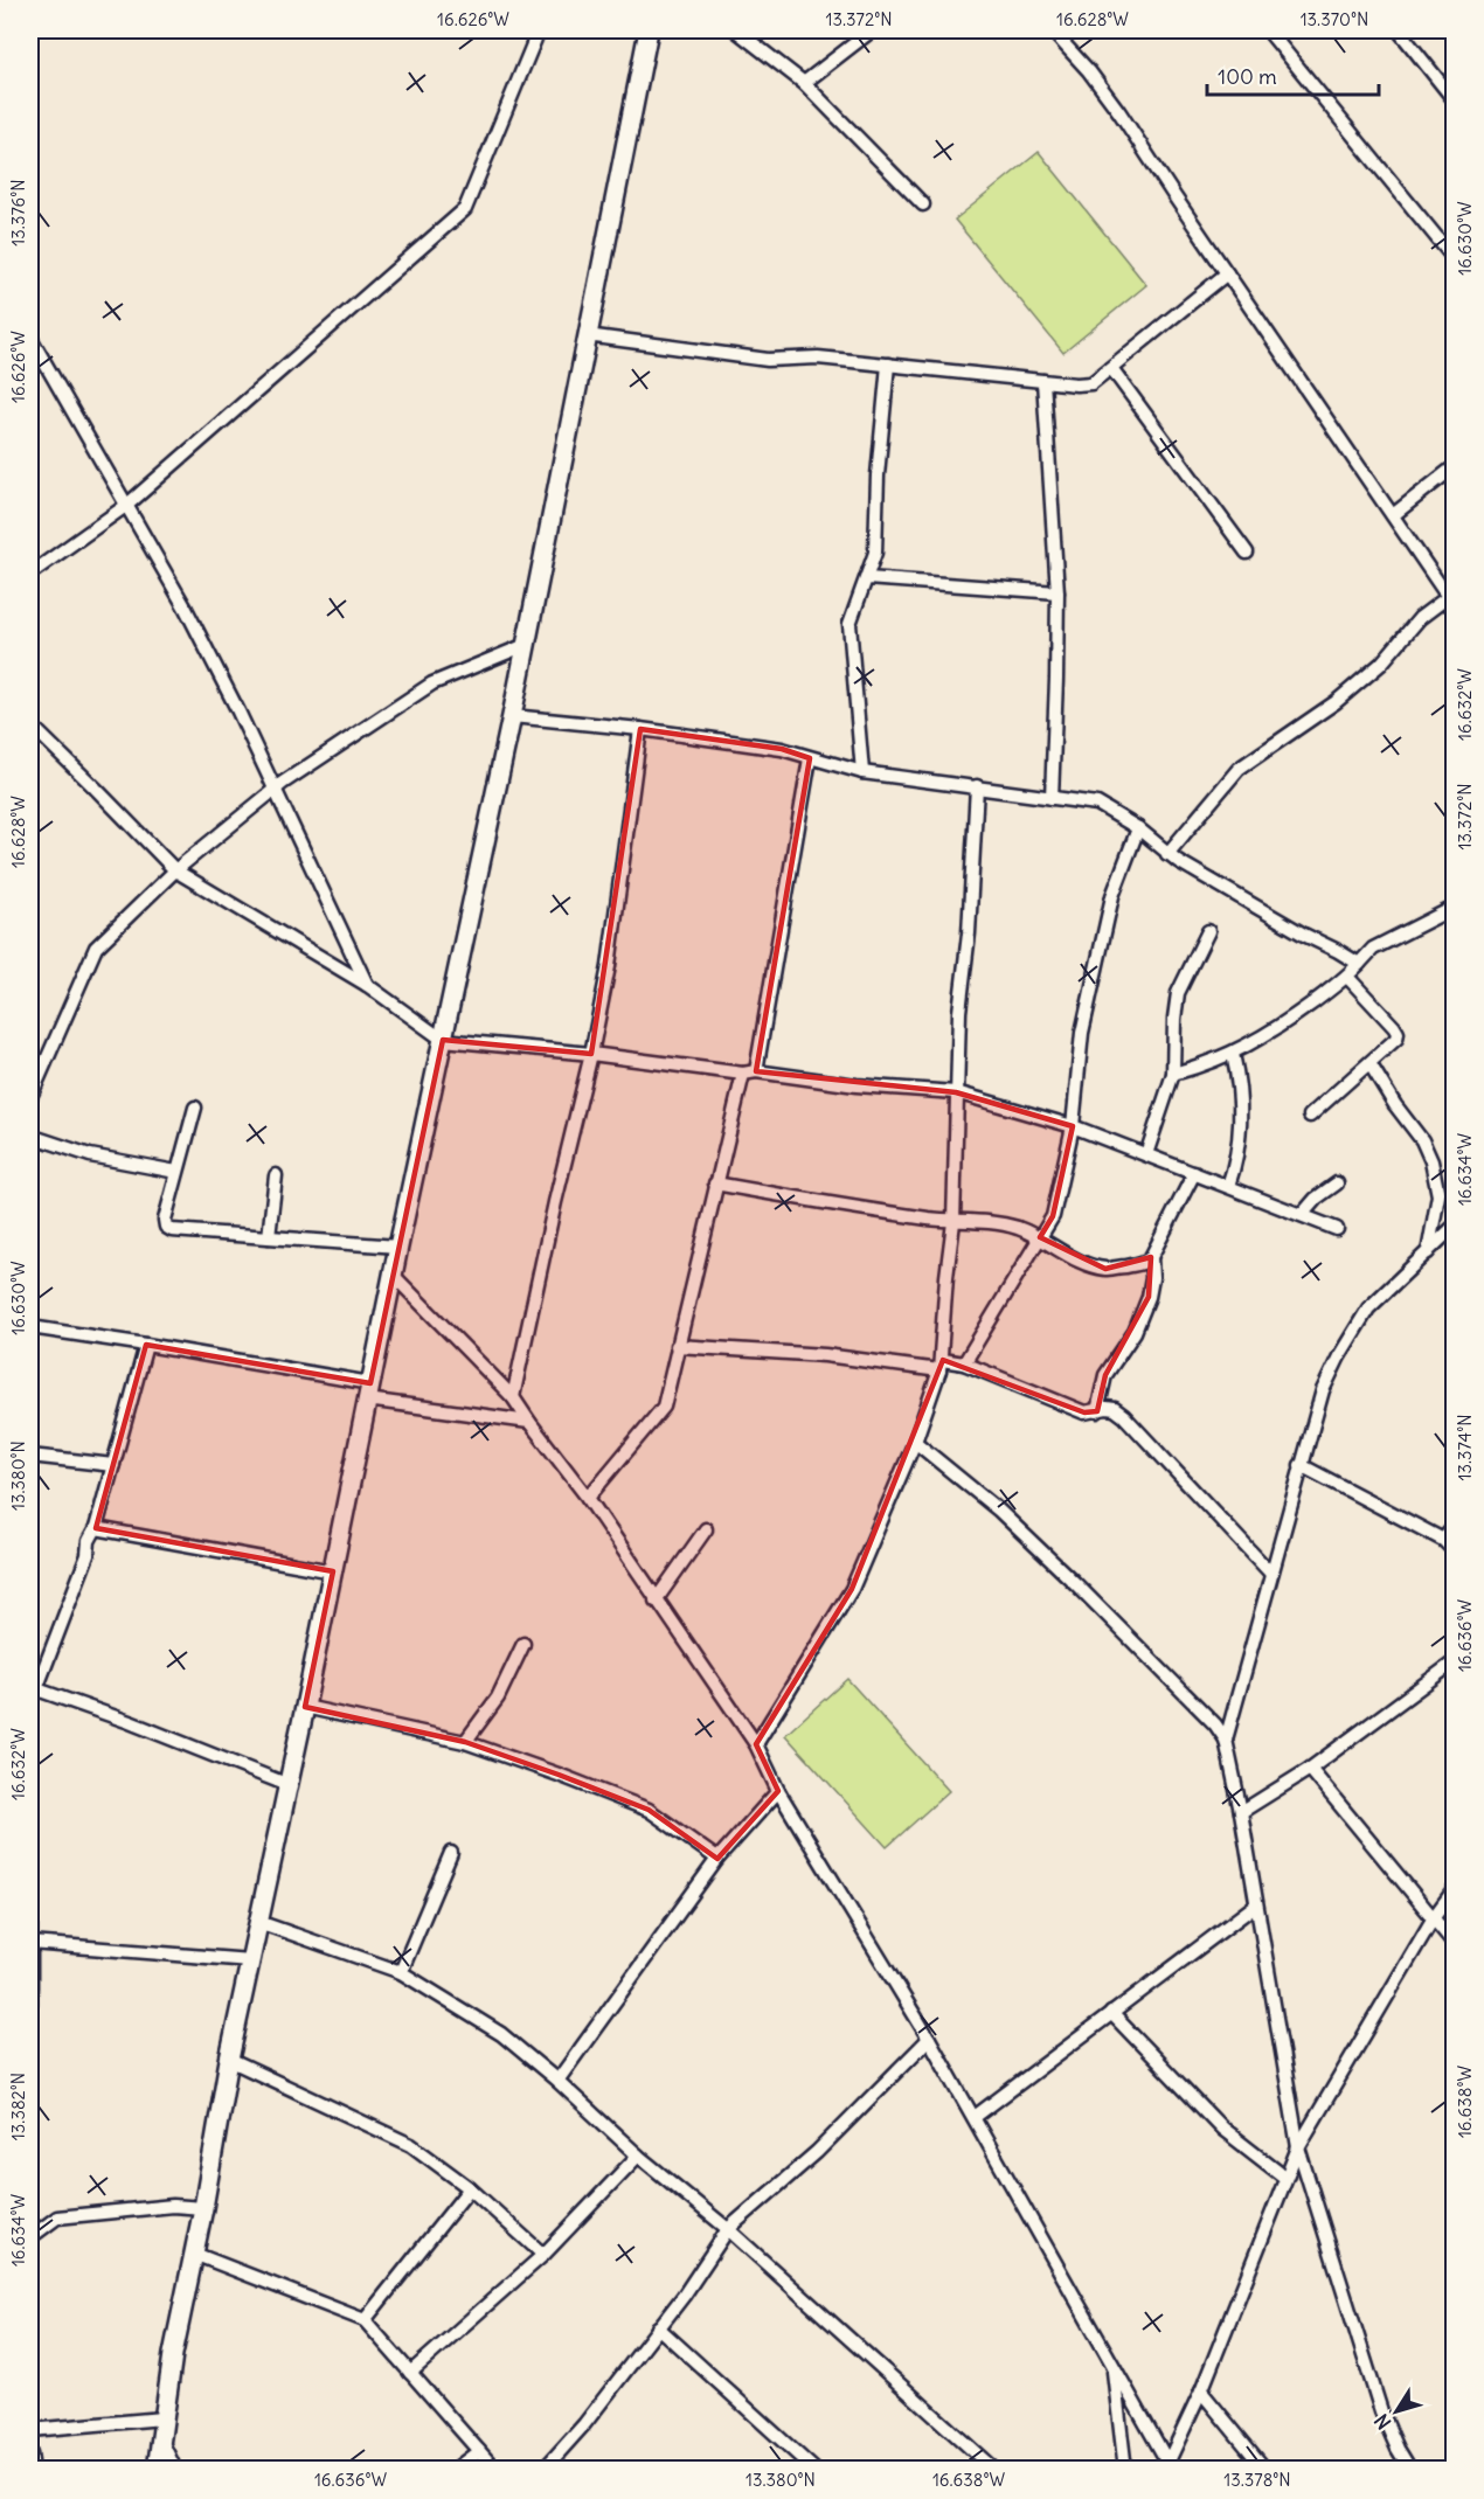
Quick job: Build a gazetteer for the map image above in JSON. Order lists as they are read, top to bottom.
{
  "scale_bar": "100 m",
  "north": "bottom left",
  "coordinates": [
    "16.626°W",
    "13.372°N",
    "16.628°W",
    "13.370°N",
    "13.376°N",
    "16.630°W",
    "16.632°W",
    "16.634°W",
    "13.374°N",
    "13.380°N",
    "16.636°W",
    "16.638°W",
    "13.382°N",
    "13.378°N"
  ]
}
